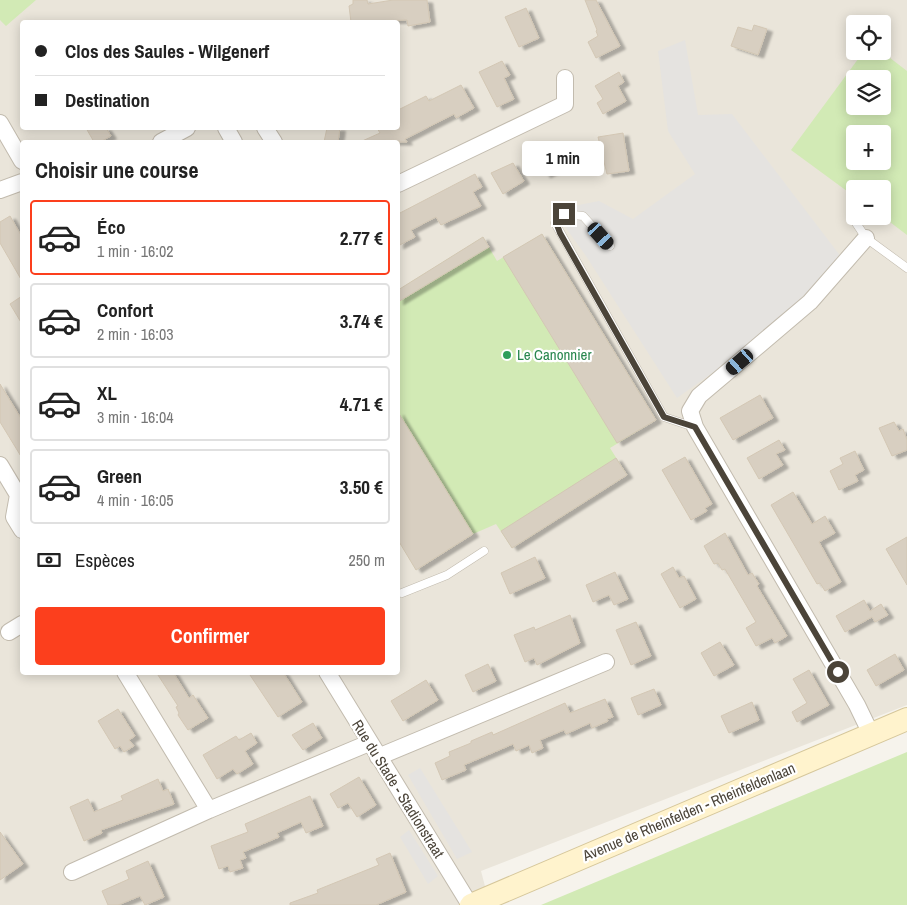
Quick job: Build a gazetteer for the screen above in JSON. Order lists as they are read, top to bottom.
{
  "streets": {
    "main road": ["Avenue de Rheinfelden - Rheinfeldenlaan"],
    "street": ["Rue du Stade - Stadionstraat"]
  },
  "crossings": [
    ["Rue du Stade - Stadionstraat", "Avenue de Rheinfelden - Rheinfeldenlaan"]
  ],
  "places": ["Le Canonnier"],
  "page": {
    "map_buttons": ["+", "−"],
    "banner": ["Clos des Saules - Wilgenerf", "Destination"],
    "heading": "Choisir une course",
    "bubble": "1 min",
    "list": [
      {
        "name": "Éco",
        "note": "1 min · 16:02",
        "value": "2.77 €"
      },
      {
        "name": "Confort",
        "note": "2 min · 16:03",
        "value": "3.74 €"
      },
      {
        "name": "XL",
        "note": "3 min · 16:04",
        "value": "4.71 €"
      },
      {
        "name": "Green",
        "note": "4 min · 16:05",
        "value": "3.50 €"
      }
    ],
    "pay": ["Espèces", "250 m"],
    "buttons": "Confirmer"
  }
}
